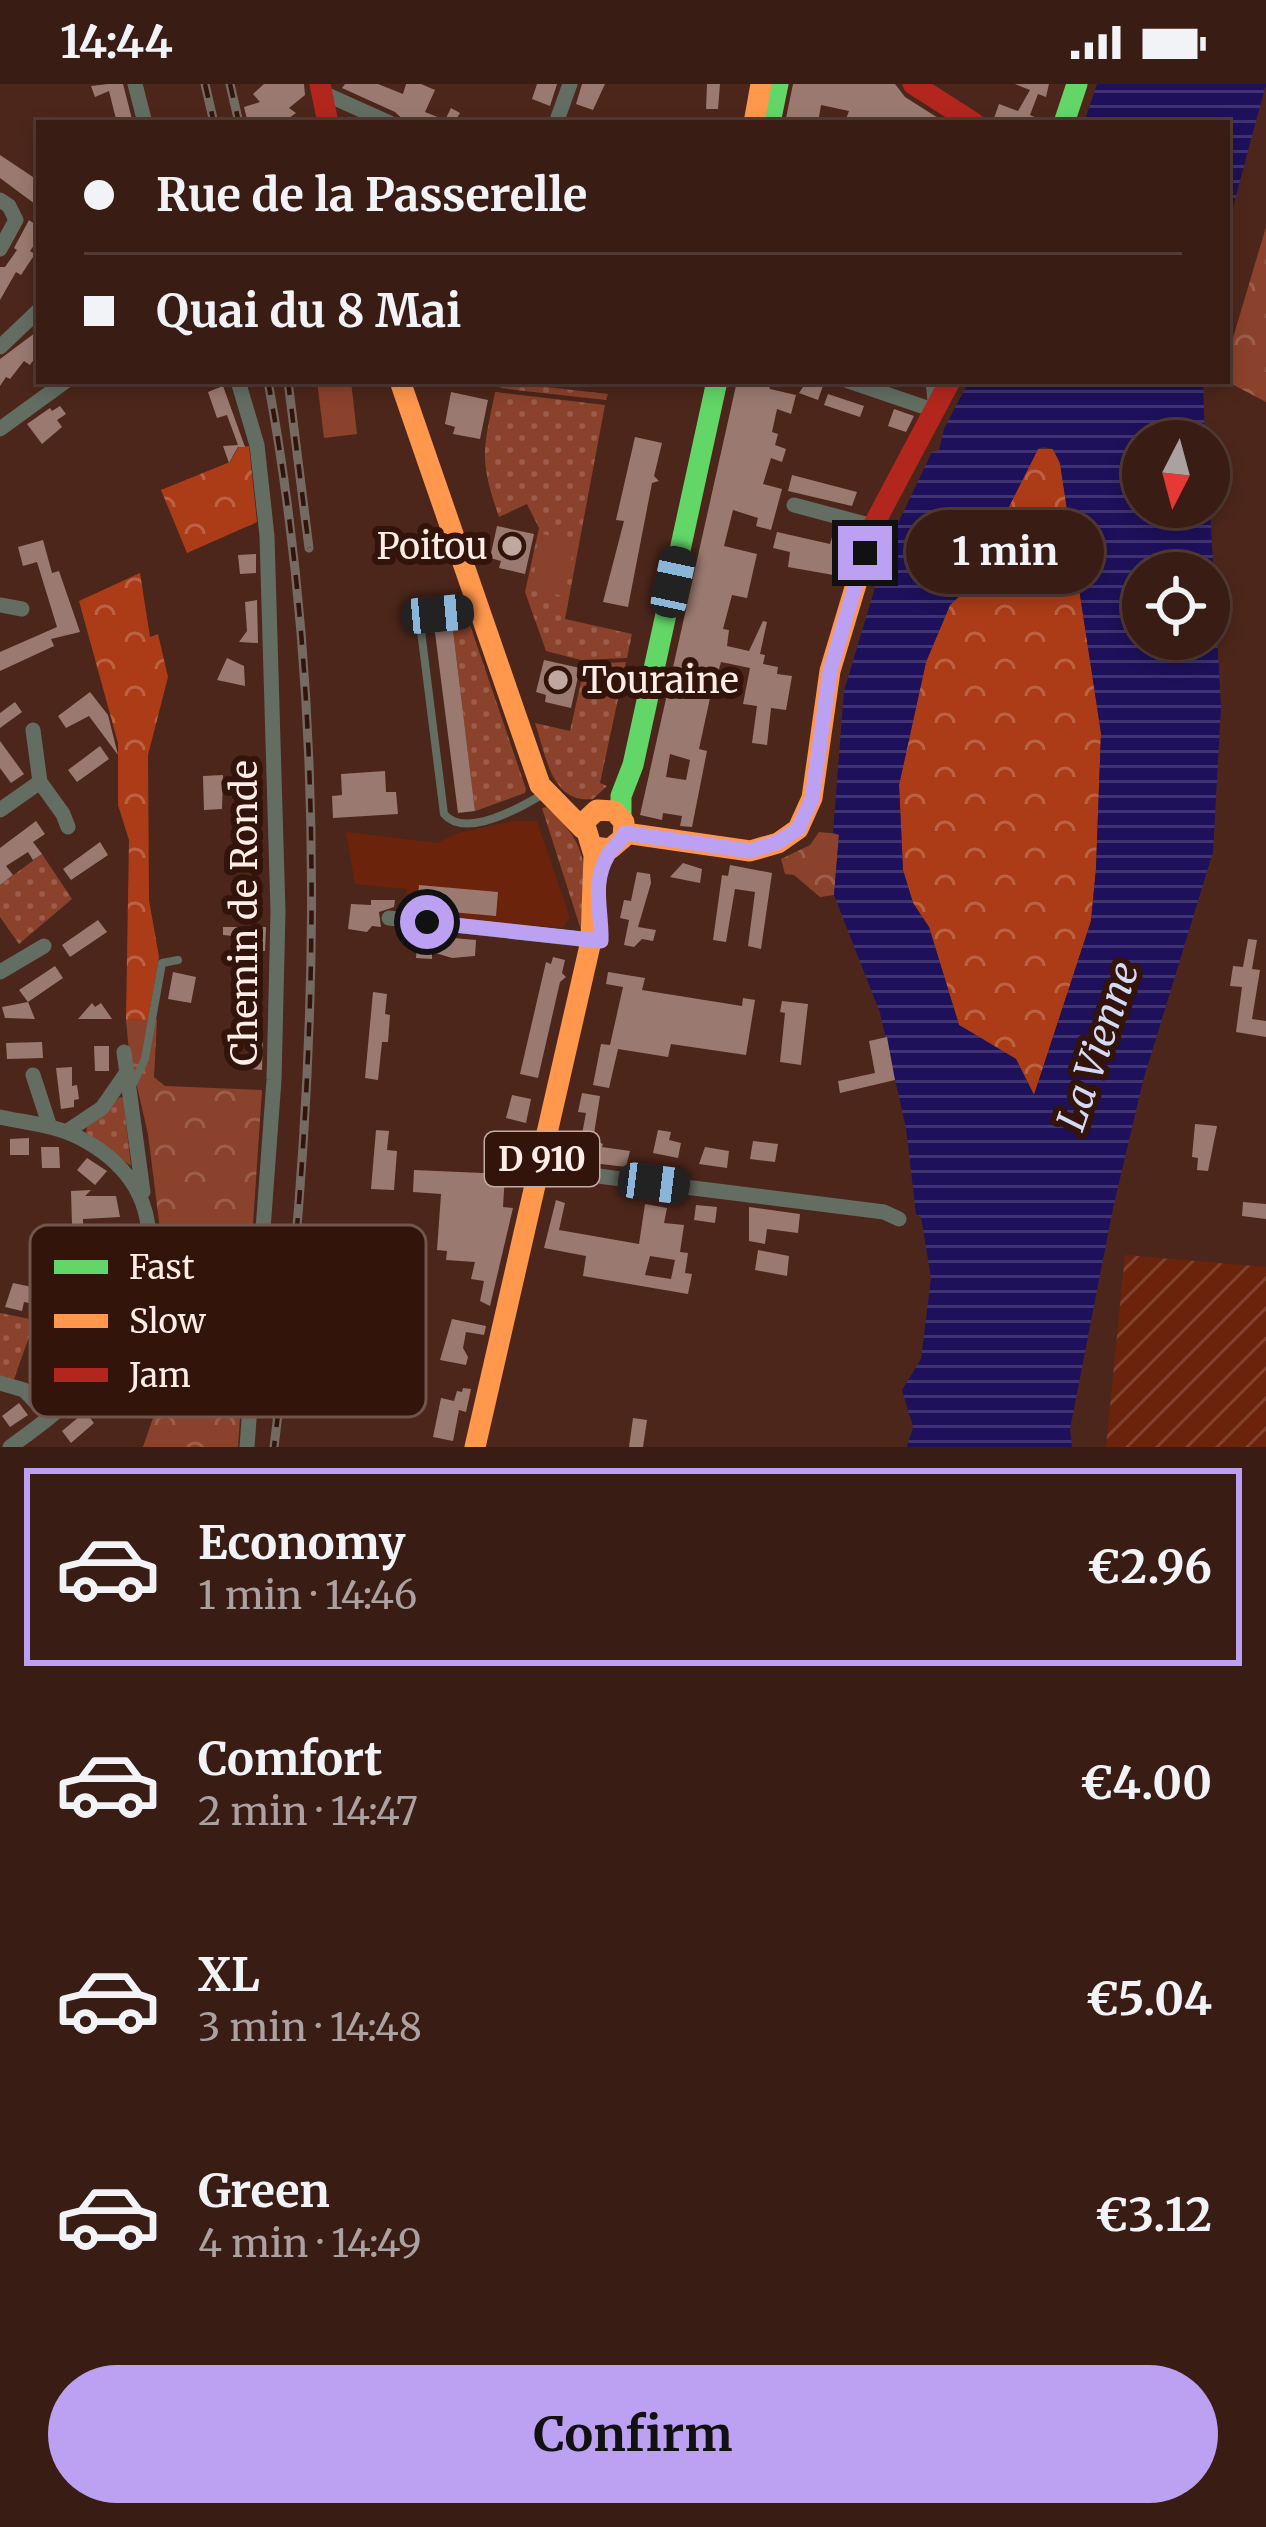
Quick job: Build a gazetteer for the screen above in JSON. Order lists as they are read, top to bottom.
{
  "streets": {
    "main road": ["D 910"],
    "street": ["Chemin de Ronde"]
  },
  "water": ["La Vienne"],
  "places": ["Poitou", "Touraine"],
  "legend": ["Fast", "Slow", "Jam"],
  "north": "bottom",
  "page": {
    "status": "14:44",
    "banner": ["Rue de la Passerelle", "Quai du 8 Mai"],
    "bubble": "1 min",
    "list": [
      {
        "name": "Economy",
        "note": "1 min · 14:46",
        "value": "€2.96"
      },
      {
        "name": "Comfort",
        "note": "2 min · 14:47",
        "value": "€4.00"
      },
      {
        "name": "XL",
        "note": "3 min · 14:48",
        "value": "€5.04"
      },
      {
        "name": "Green",
        "note": "4 min · 14:49",
        "value": "€3.12"
      }
    ],
    "buttons": "Confirm"
  }
}
